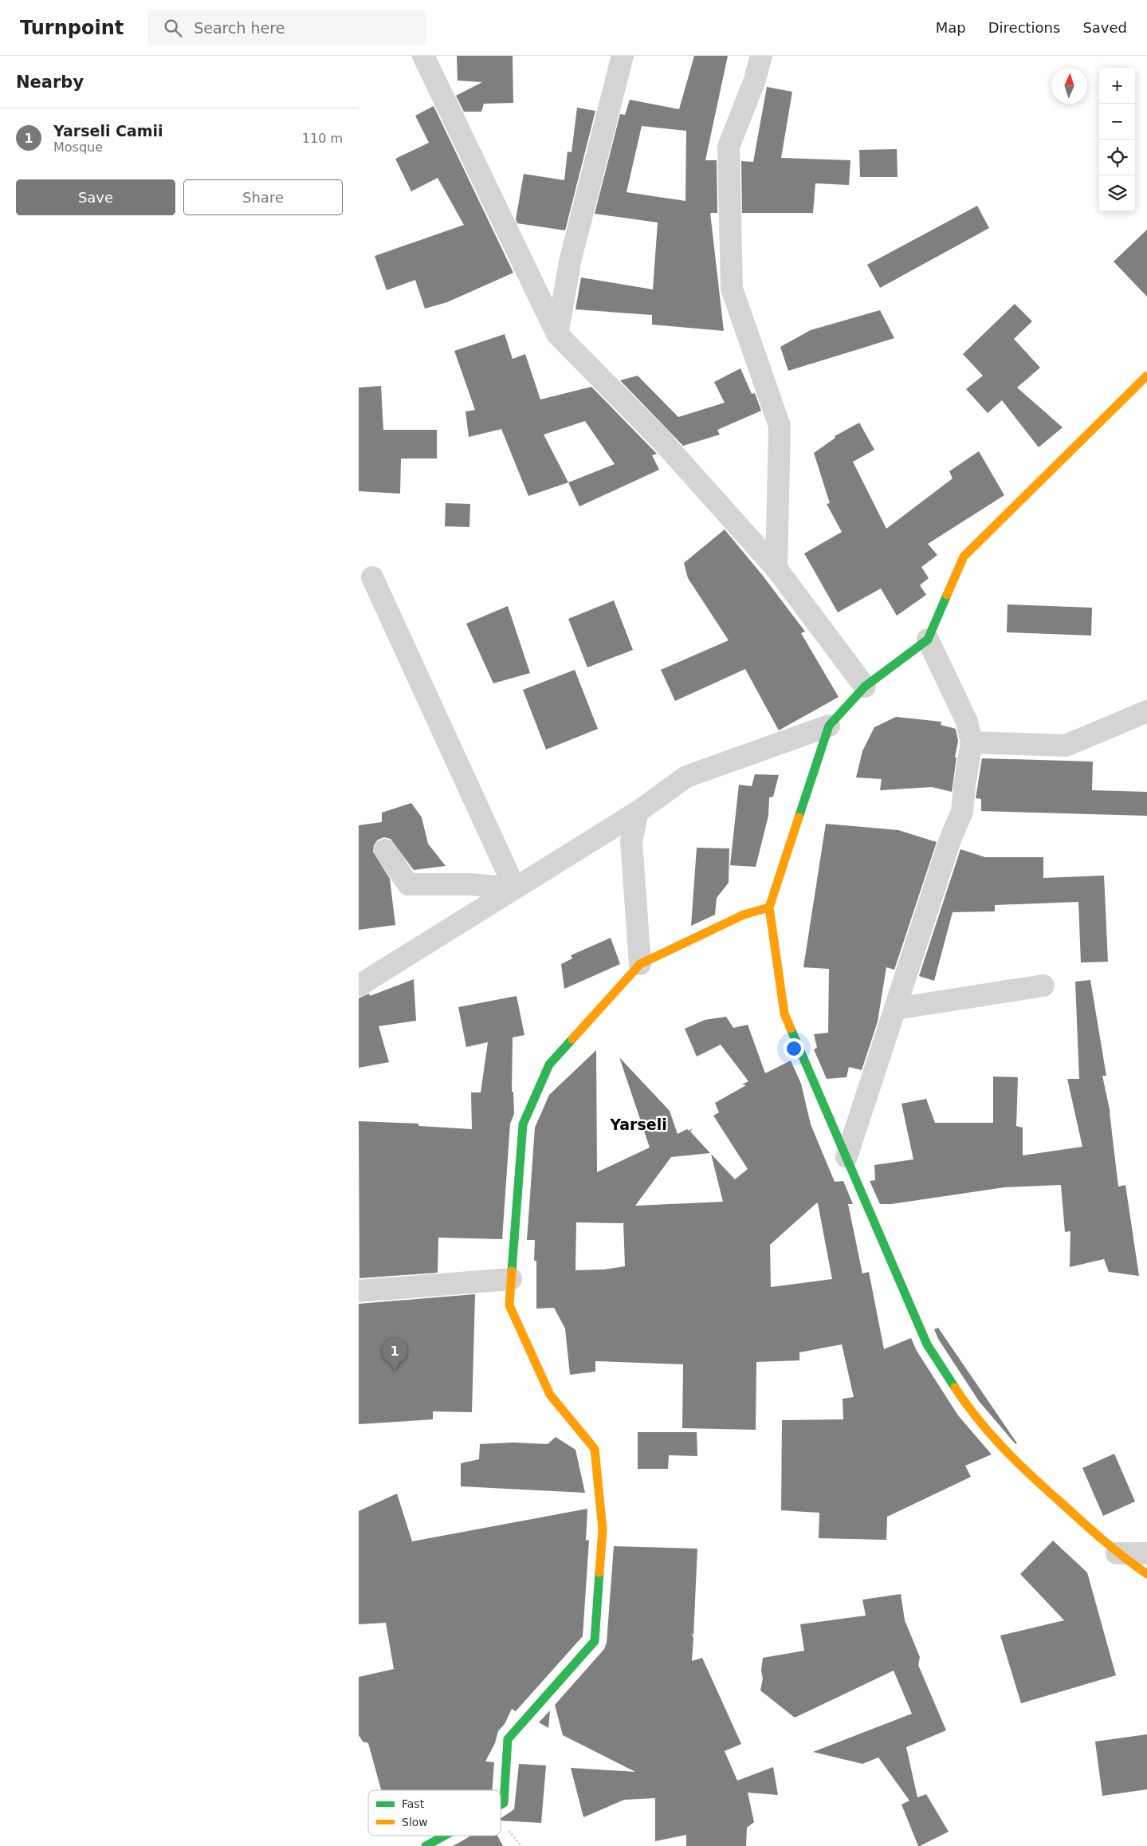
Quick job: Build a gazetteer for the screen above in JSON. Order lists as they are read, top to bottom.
{
  "districts": ["Yarseli"],
  "legend": ["Fast", "Slow"],
  "north": "top",
  "page": {
    "header": "Turnpoint",
    "search": "Search here",
    "nav": ["Map", "Directions", "Saved"],
    "heading": "Nearby",
    "map_buttons": ["+", "−"],
    "list": [
      {
        "mark": "1",
        "name": "Yarseli Camii",
        "note": "Mosque",
        "value": "110 m"
      }
    ],
    "buttons": ["Save", "Share"],
    "pins": "1"
  }
}
